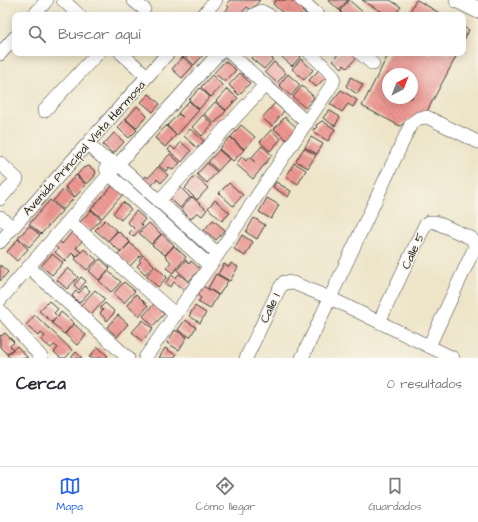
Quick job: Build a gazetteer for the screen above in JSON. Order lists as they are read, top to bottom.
{
  "streets": {
    "street": ["Avenida Principal Vista Hermosa", "Calle 5", "Calle 1"]
  },
  "north": "top right",
  "page": {
    "search": "Buscar aquí",
    "heading": ["Cerca", "0 resultados"],
    "nav": ["Mapa", "Cómo llegar", "Guardados"]
  }
}
